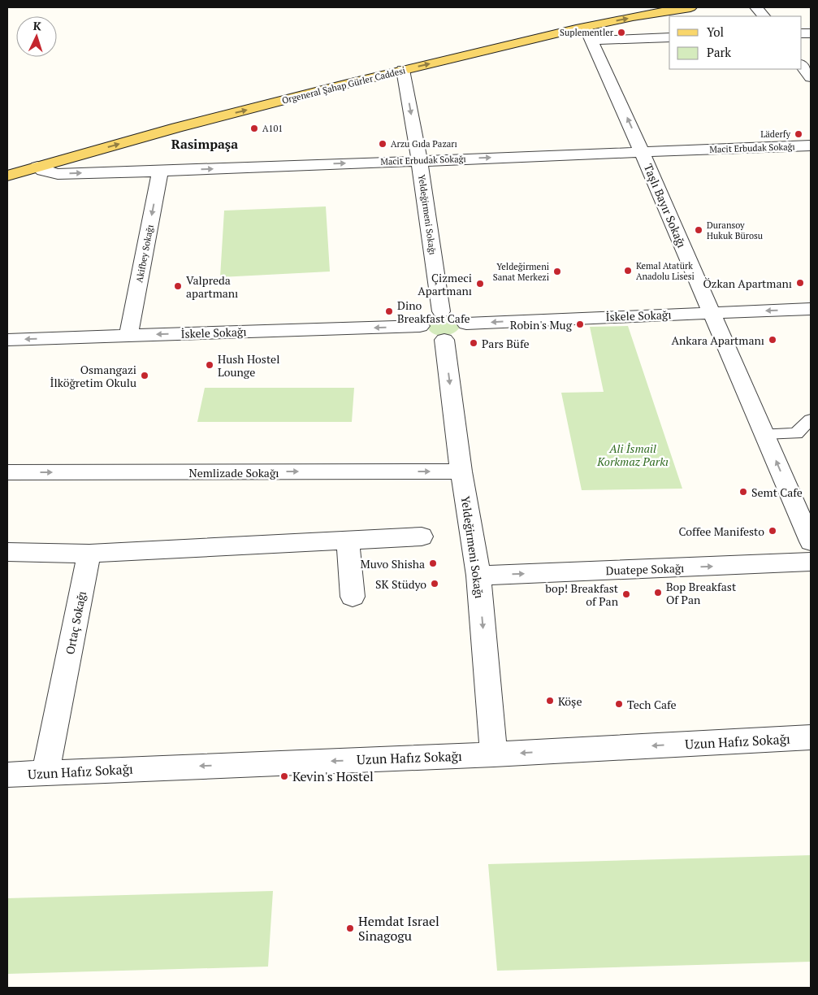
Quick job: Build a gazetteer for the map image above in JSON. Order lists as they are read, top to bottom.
{
  "streets": {
    "main road": ["Orgeneral Şahap Gürler Caddesi"],
    "street": [
      "Macit Erbudak Sokağı",
      "Taşlı Bayır Sokağı",
      "Yeldeğirmeni Sokağı",
      "Akifbey Sokağı",
      "İskele Sokağı",
      "Nemlizade Sokağı",
      "Duatepe Sokağı",
      "Ortaç Sokağı",
      "Uzun Hafız Sokağı"
    ]
  },
  "crossings": [
    ["Orgeneral Şahap Gürler Caddesi", "Macit Erbudak Sokağı"],
    ["Orgeneral Şahap Gürler Caddesi", "Taşlı Bayır Sokağı"],
    ["Orgeneral Şahap Gürler Caddesi", "Yeldeğirmeni Sokağı"],
    ["Macit Erbudak Sokağı", "Taşlı Bayır Sokağı"],
    ["Macit Erbudak Sokağı", "Yeldeğirmeni Sokağı"],
    ["Macit Erbudak Sokağı", "Akifbey Sokağı"],
    ["Taşlı Bayır Sokağı", "İskele Sokağı"],
    ["Yeldeğirmeni Sokağı", "İskele Sokağı"],
    ["Yeldeğirmeni Sokağı", "Nemlizade Sokağı"],
    ["Yeldeğirmeni Sokağı", "Duatepe Sokağı"],
    ["Yeldeğirmeni Sokağı", "Uzun Hafız Sokağı"],
    ["Akifbey Sokağı", "İskele Sokağı"],
    ["Ortaç Sokağı", "Uzun Hafız Sokağı"]
  ],
  "one_way": [
    "Orgeneral Şahap Gürler Caddesi",
    "Macit Erbudak Sokağı",
    "Taşlı Bayır Sokağı",
    "Yeldeğirmeni Sokağı",
    "Akifbey Sokağı",
    "İskele Sokağı",
    "Duatepe Sokağı",
    "Uzun Hafız Sokağı"
  ],
  "districts": ["Rasimpaşa"],
  "parks": ["Ali İsmail Korkmaz Parkı"],
  "places": [
    "Suplementler",
    "A101",
    "Läderfy",
    "Arzu Gıda Pazarı",
    "Duransoy Hukuk Bürosu",
    "Kemal Atatürk Anadolu Lisesi",
    "Yeldeğirmeni Sanat Merkezi",
    "Özkan Apartmanı",
    "Çizmeci Apartmanı",
    "Valpreda apartmanı",
    "Dino Breakfast Cafe",
    "Robin's Mug",
    "Ankara Apartmanı",
    "Pars Büfe",
    "Hush Hostel Lounge",
    "Osmangazi İlköğretim Okulu",
    "Semt Cafe",
    "Coffee Manifesto",
    "Muvo Shisha",
    "SK Stüdyo",
    "Bop Breakfast Of Pan",
    "bop! Breakfast of Pan",
    "Köşe",
    "Tech Cafe",
    "Kevin's Hostel",
    "Hemdat Israel Sinagogu"
  ],
  "legend": ["Yol", "Park"],
  "north": "top"
}
